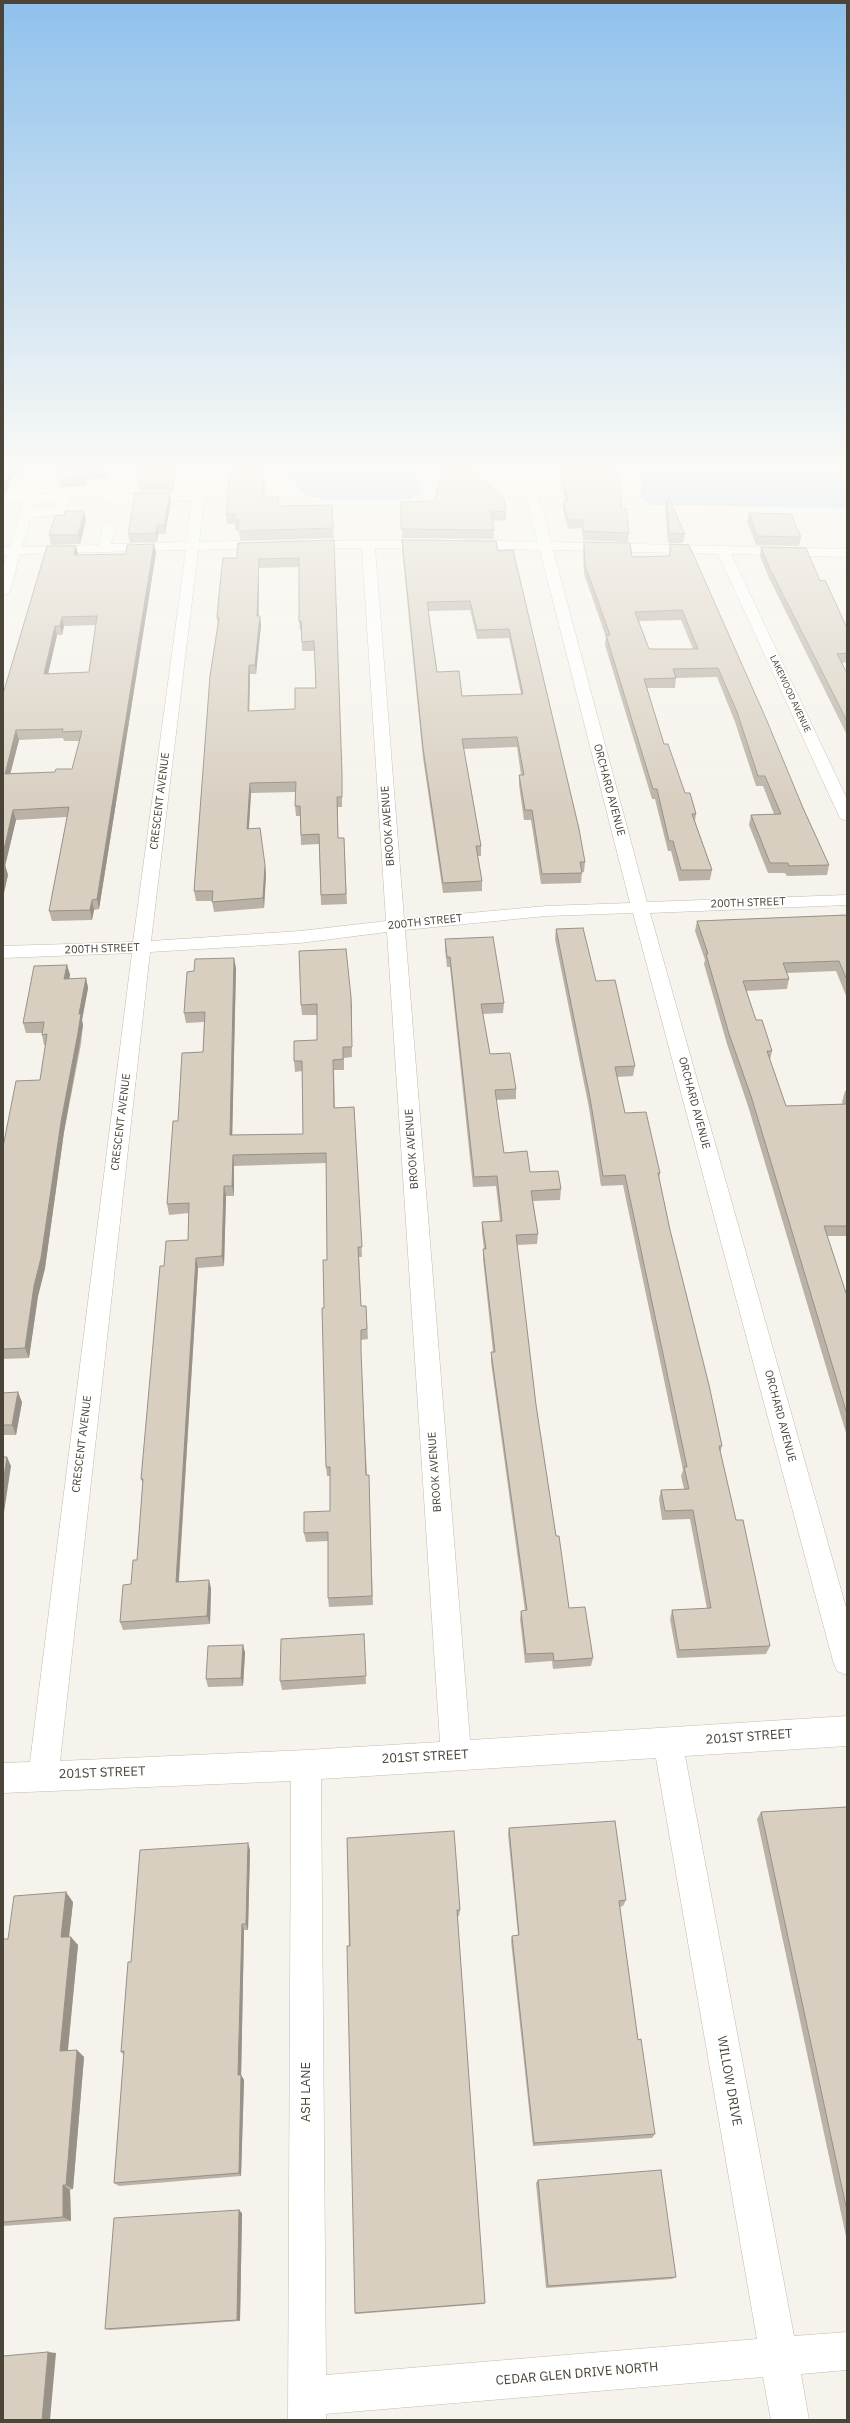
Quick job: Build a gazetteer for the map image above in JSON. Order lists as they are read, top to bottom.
{
  "streets": {
    "street": [
      "LAKEWOOD AVENUE",
      "ORCHARD AVENUE",
      "CRESCENT AVENUE",
      "BROOK AVENUE",
      "200TH STREET",
      "201ST STREET",
      "WILLOW DRIVE",
      "ASH LANE",
      "CEDAR GLEN DRIVE NORTH"
    ]
  },
  "crossings": [
    ["ORCHARD AVENUE", "200TH STREET"],
    ["CRESCENT AVENUE", "200TH STREET"],
    ["CRESCENT AVENUE", "201ST STREET"],
    ["BROOK AVENUE", "200TH STREET"],
    ["BROOK AVENUE", "201ST STREET"],
    ["201ST STREET", "WILLOW DRIVE"],
    ["201ST STREET", "ASH LANE"],
    ["WILLOW DRIVE", "CEDAR GLEN DRIVE NORTH"],
    ["ASH LANE", "CEDAR GLEN DRIVE NORTH"]
  ]
}
